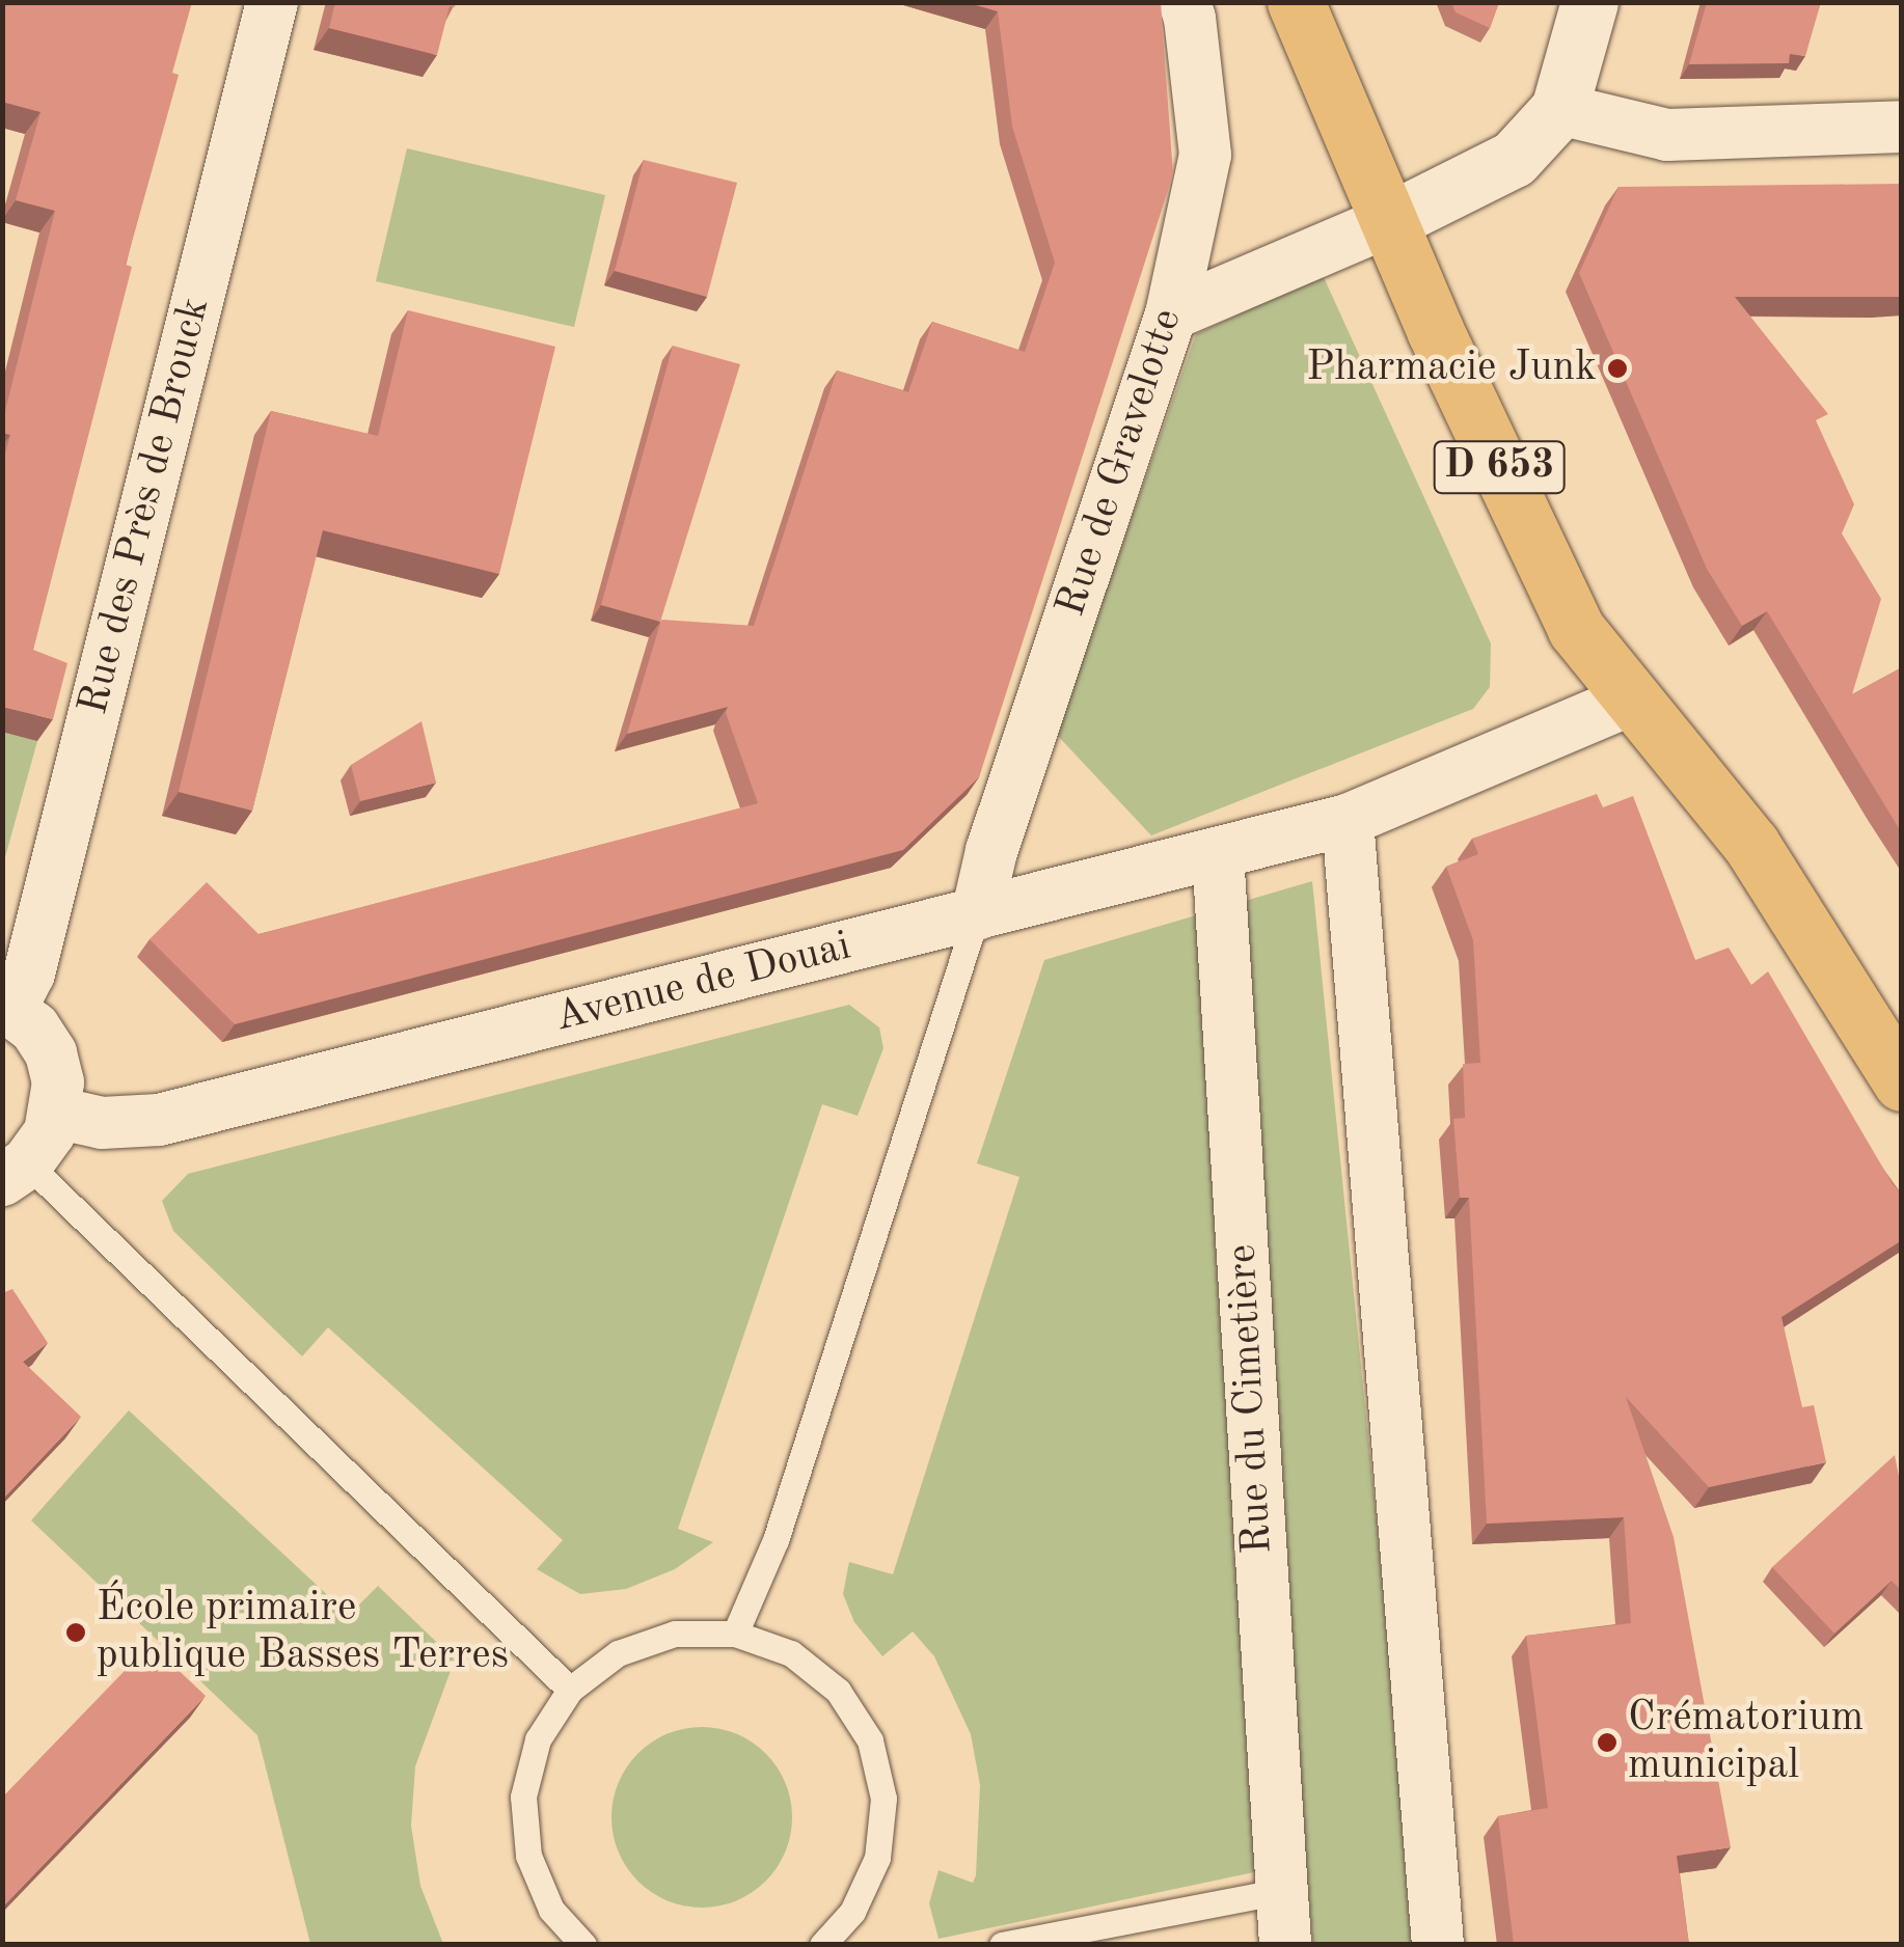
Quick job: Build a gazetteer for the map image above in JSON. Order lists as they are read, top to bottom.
{
  "streets": {
    "main road": ["D 653"],
    "street": [
      "Rue de Gravelotte",
      "Rue des Près de Brouck",
      "Avenue de Douai",
      "Rue du Cimetière"
    ]
  },
  "crossings": [
    ["Rue de Gravelotte", "Avenue de Douai"],
    ["D 653", "Avenue de Douai"],
    ["Avenue de Douai", "Rue du Cimetière"]
  ],
  "places": ["Pharmacie Junk", "École primaire publique Basses Terres", "Crématorium municipal"]
}
